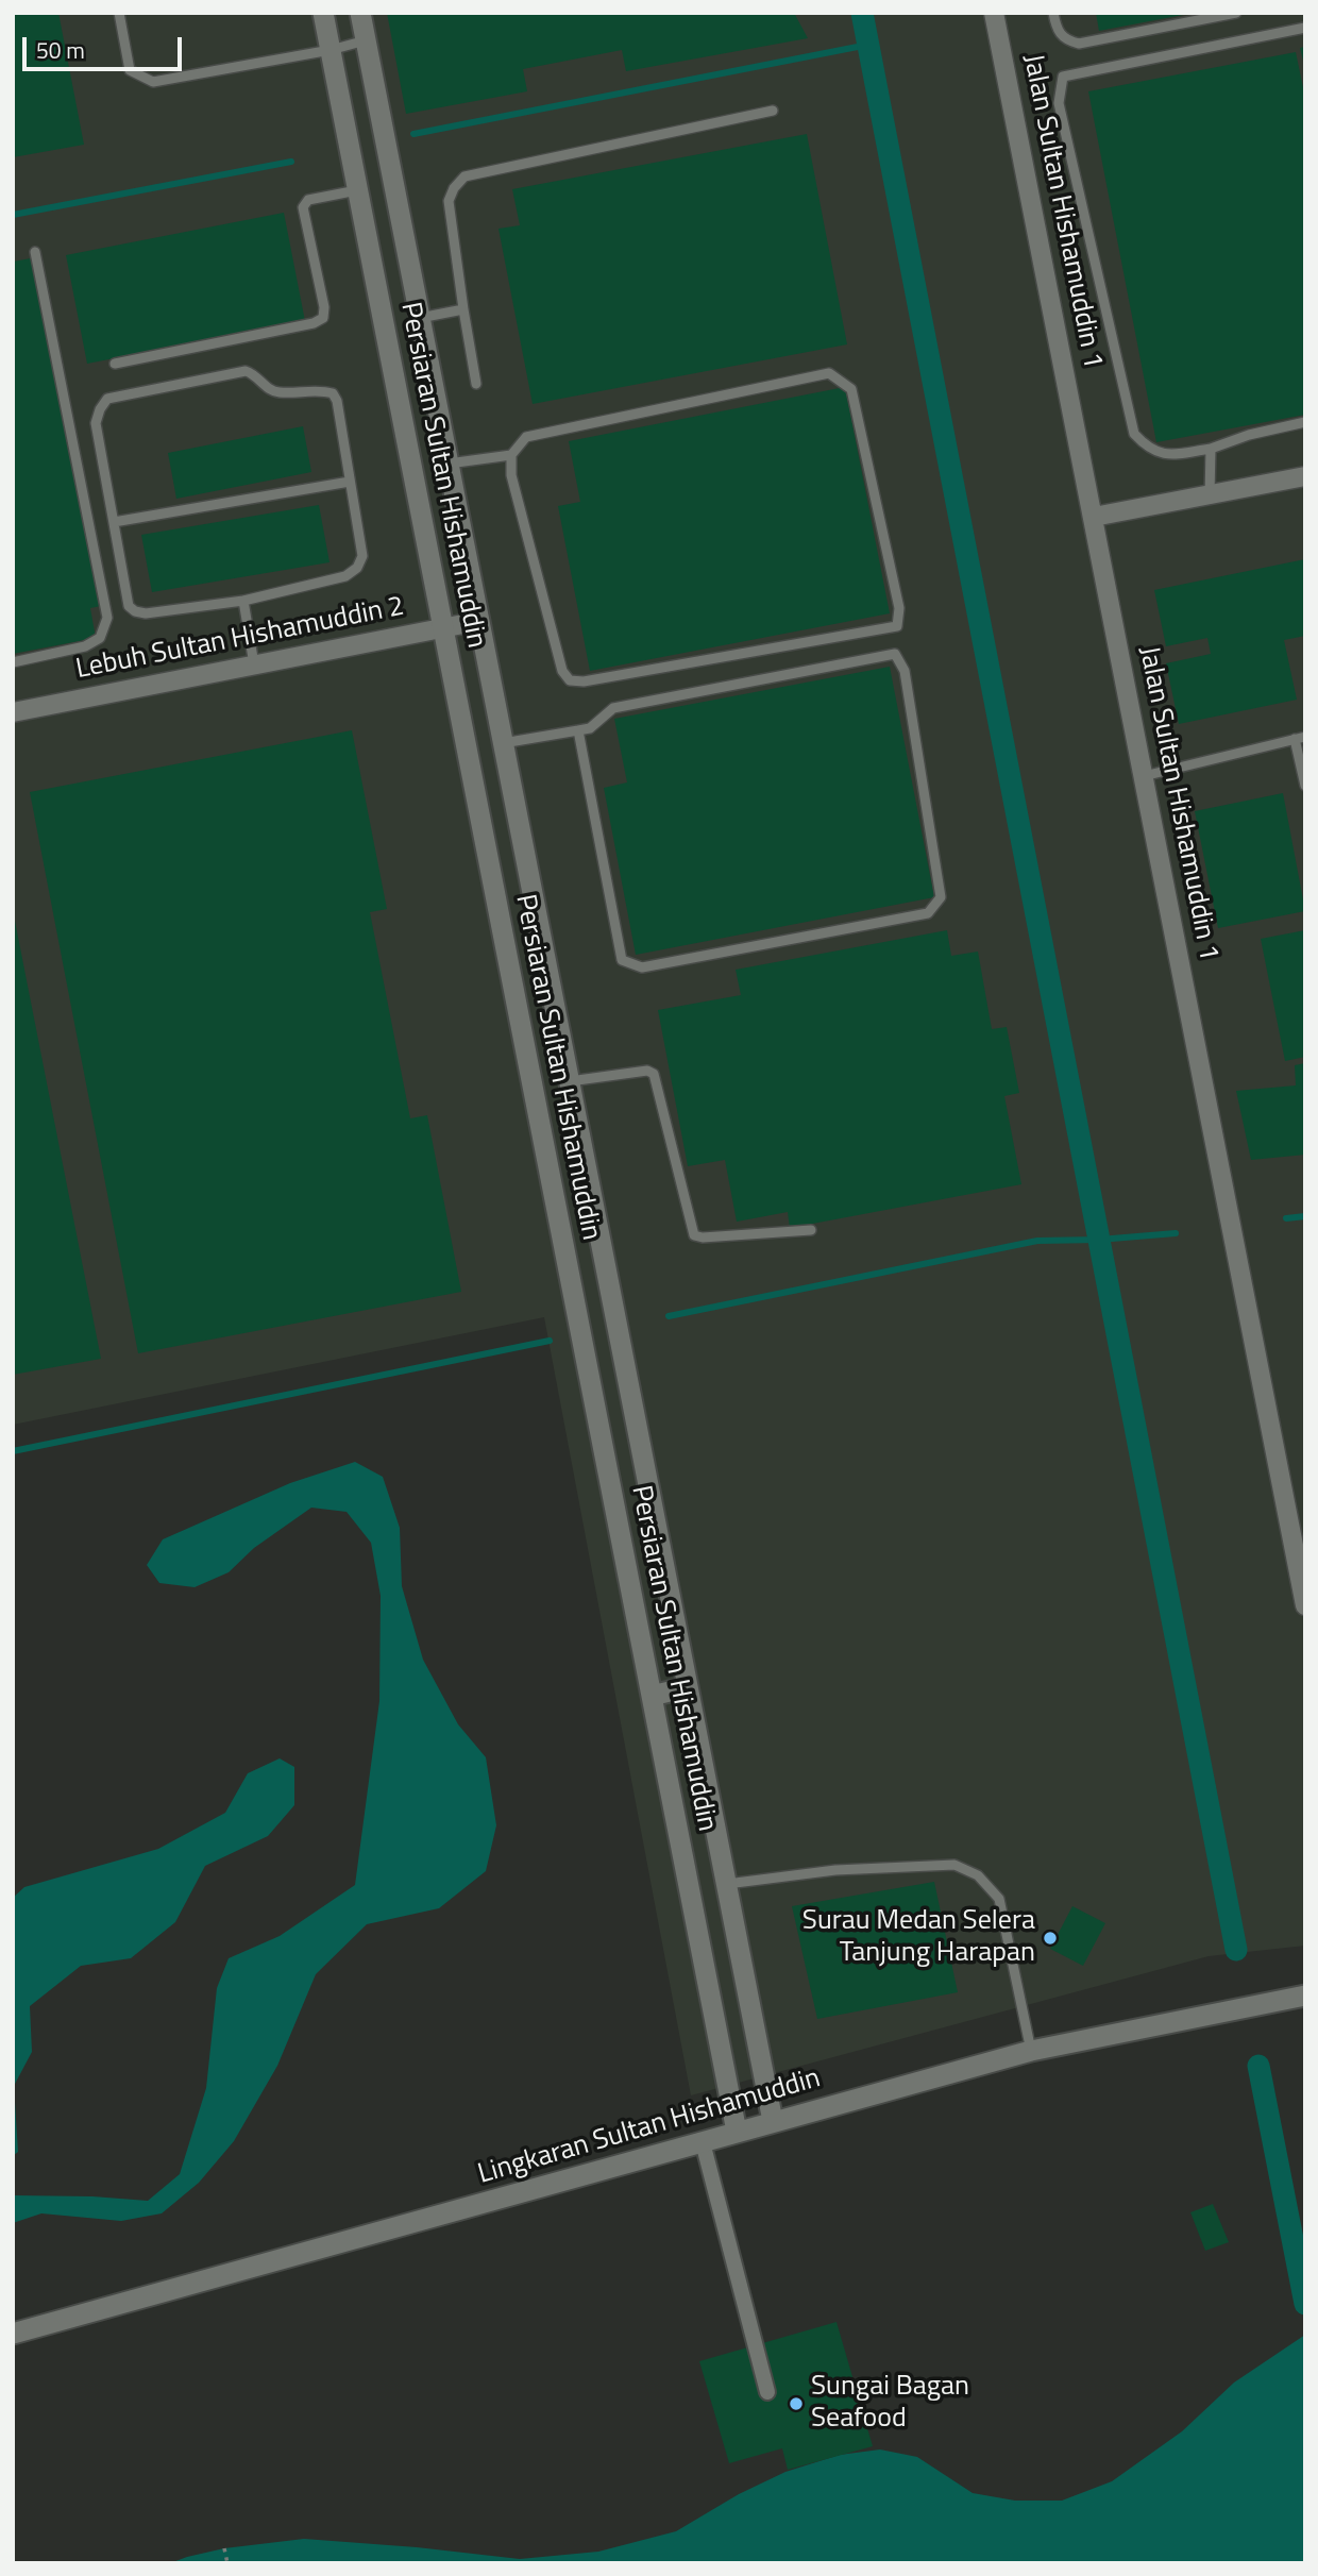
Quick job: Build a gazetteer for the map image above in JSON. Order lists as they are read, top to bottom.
{
  "streets": {
    "street": [
      "Jalan Sultan Hishamuddin 1",
      "Persiaran Sultan Hishamuddin",
      "Lebuh Sultan Hishamuddin 2",
      "Lingkaran Sultan Hishamuddin"
    ]
  },
  "crossings": [
    ["Persiaran Sultan Hishamuddin", "Lebuh Sultan Hishamuddin 2"],
    ["Persiaran Sultan Hishamuddin", "Lingkaran Sultan Hishamuddin"]
  ],
  "places": ["Surau Medan Selera Tanjung Harapan", "Sungai Bagan Seafood"],
  "scale_bar": "50 m"
}
